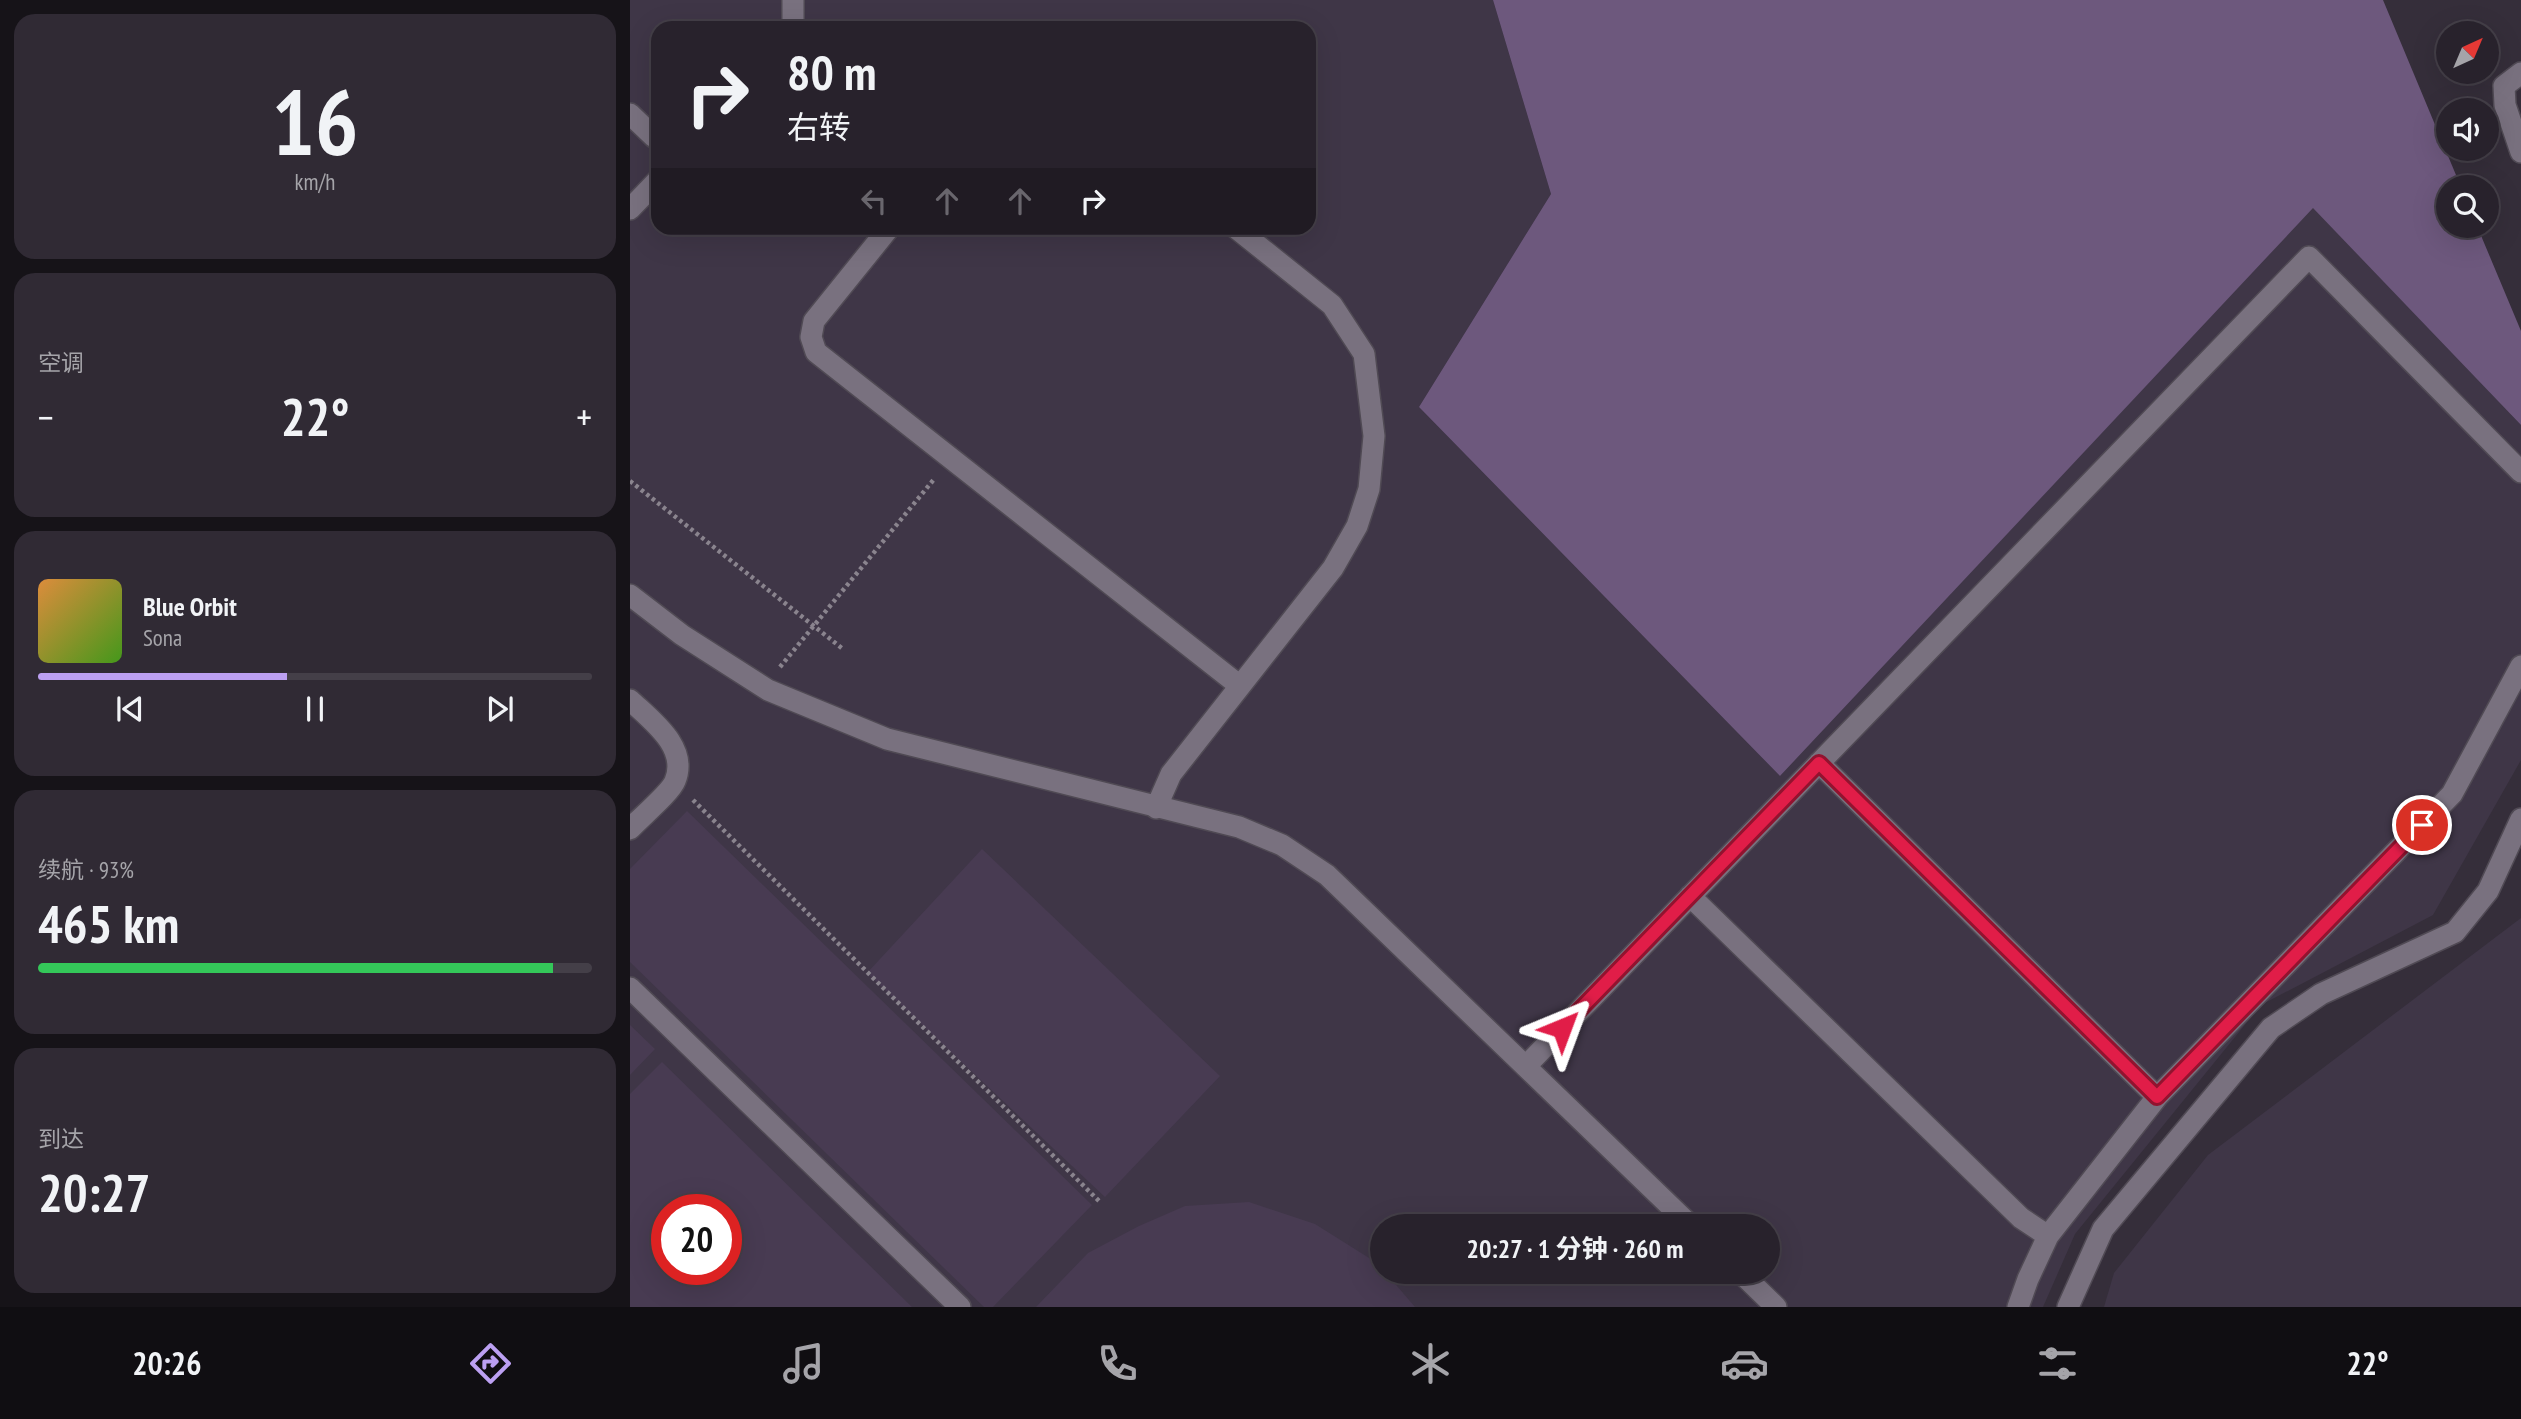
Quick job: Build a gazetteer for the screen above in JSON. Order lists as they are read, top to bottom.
{
  "north": "top right",
  "page": {
    "tile": [
      ["16", "km/h"],
      "空调",
      ["续航 · 93%", "465 km"],
      ["到达", "20:27"]
    ],
    "turn": ["80 m", "右转"],
    "heat": ["−", "22°", "+"],
    "song": ["Blue Orbit", "Sona"],
    "limit": "20",
    "trip": "20:27 · 1 分钟 · 260 m",
    "tabs": ["20:26", "22°"]
  }
}
